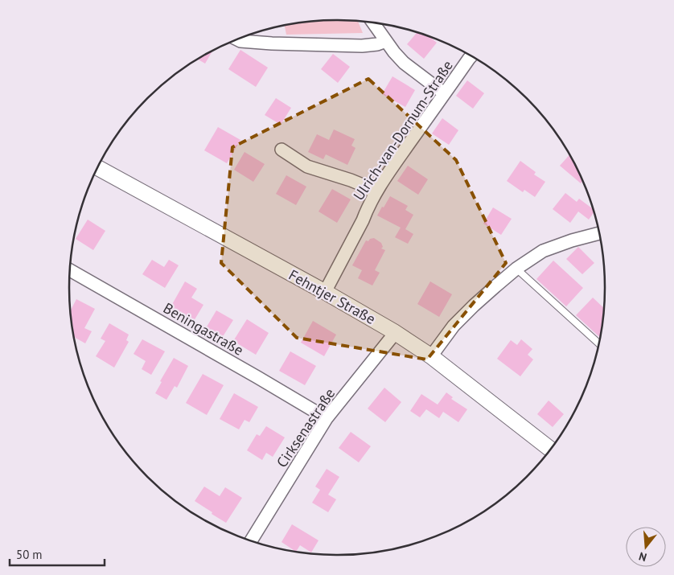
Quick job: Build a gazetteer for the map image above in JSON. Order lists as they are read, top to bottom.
{
  "streets": {
    "street": [
      "Ulrich-van-Dornum-Straße",
      "Fehntjer Straße",
      "Beningastraße",
      "Cirksenastraße"
    ]
  },
  "crossings": [
    ["Ulrich-van-Dornum-Straße", "Fehntjer Straße"],
    ["Fehntjer Straße", "Cirksenastraße"],
    ["Beningastraße", "Cirksenastraße"]
  ],
  "scale_bar": "50 m",
  "north": "bottom"
}
